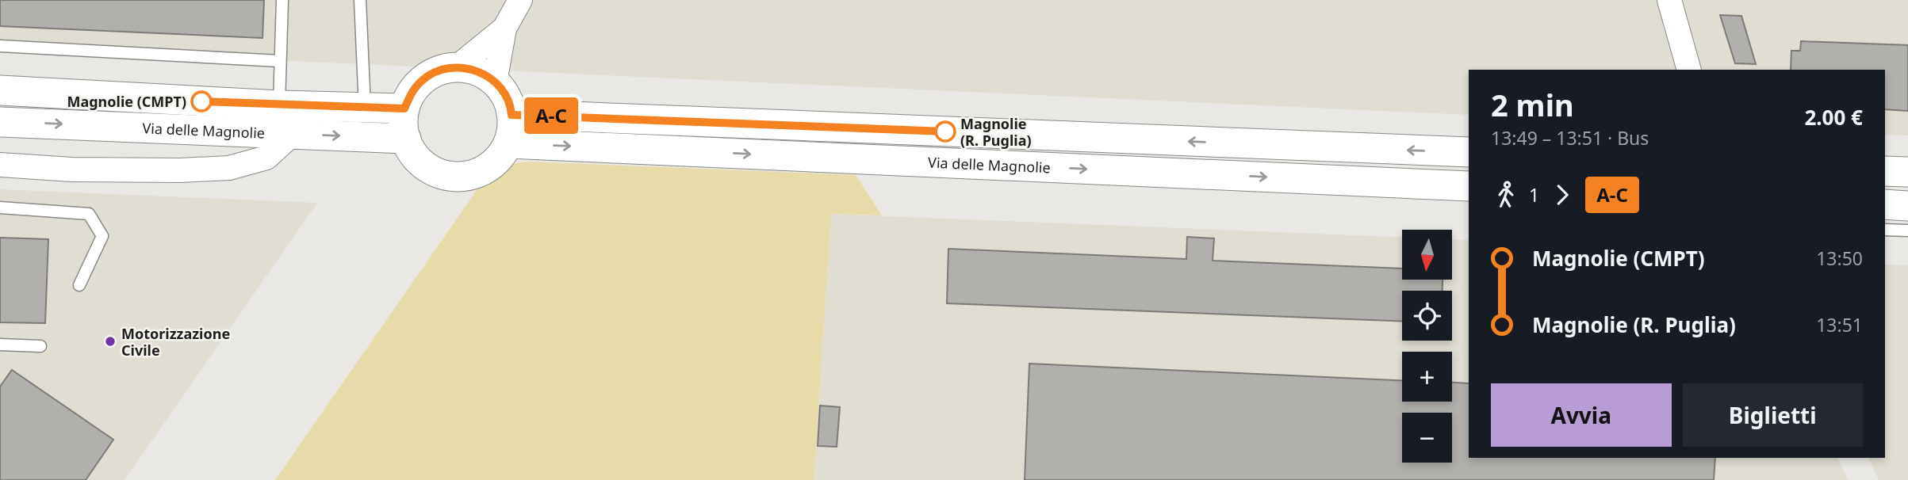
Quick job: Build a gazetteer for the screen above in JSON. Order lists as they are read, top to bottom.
{
  "streets": {
    "street": ["Via delle Magnolie"]
  },
  "places": ["Magnolie (CMPT)", "Magnolie (R. Puglia)", "Motorizzazione Civile"],
  "lines": ["bus line A-C"],
  "north": "bottom",
  "page": {
    "on_map": "A-C",
    "heading": ["2 min", "13:49 – 13:51 · Bus", "2.00 €"],
    "legs": ["1", "A-C"],
    "list": [
      {
        "name": "Magnolie (CMPT)",
        "value": "13:50"
      },
      {
        "name": "Magnolie (R. Puglia)",
        "value": "13:51"
      }
    ],
    "map_buttons": ["+", "−"],
    "buttons": ["Avvia", "Biglietti"]
  }
}
